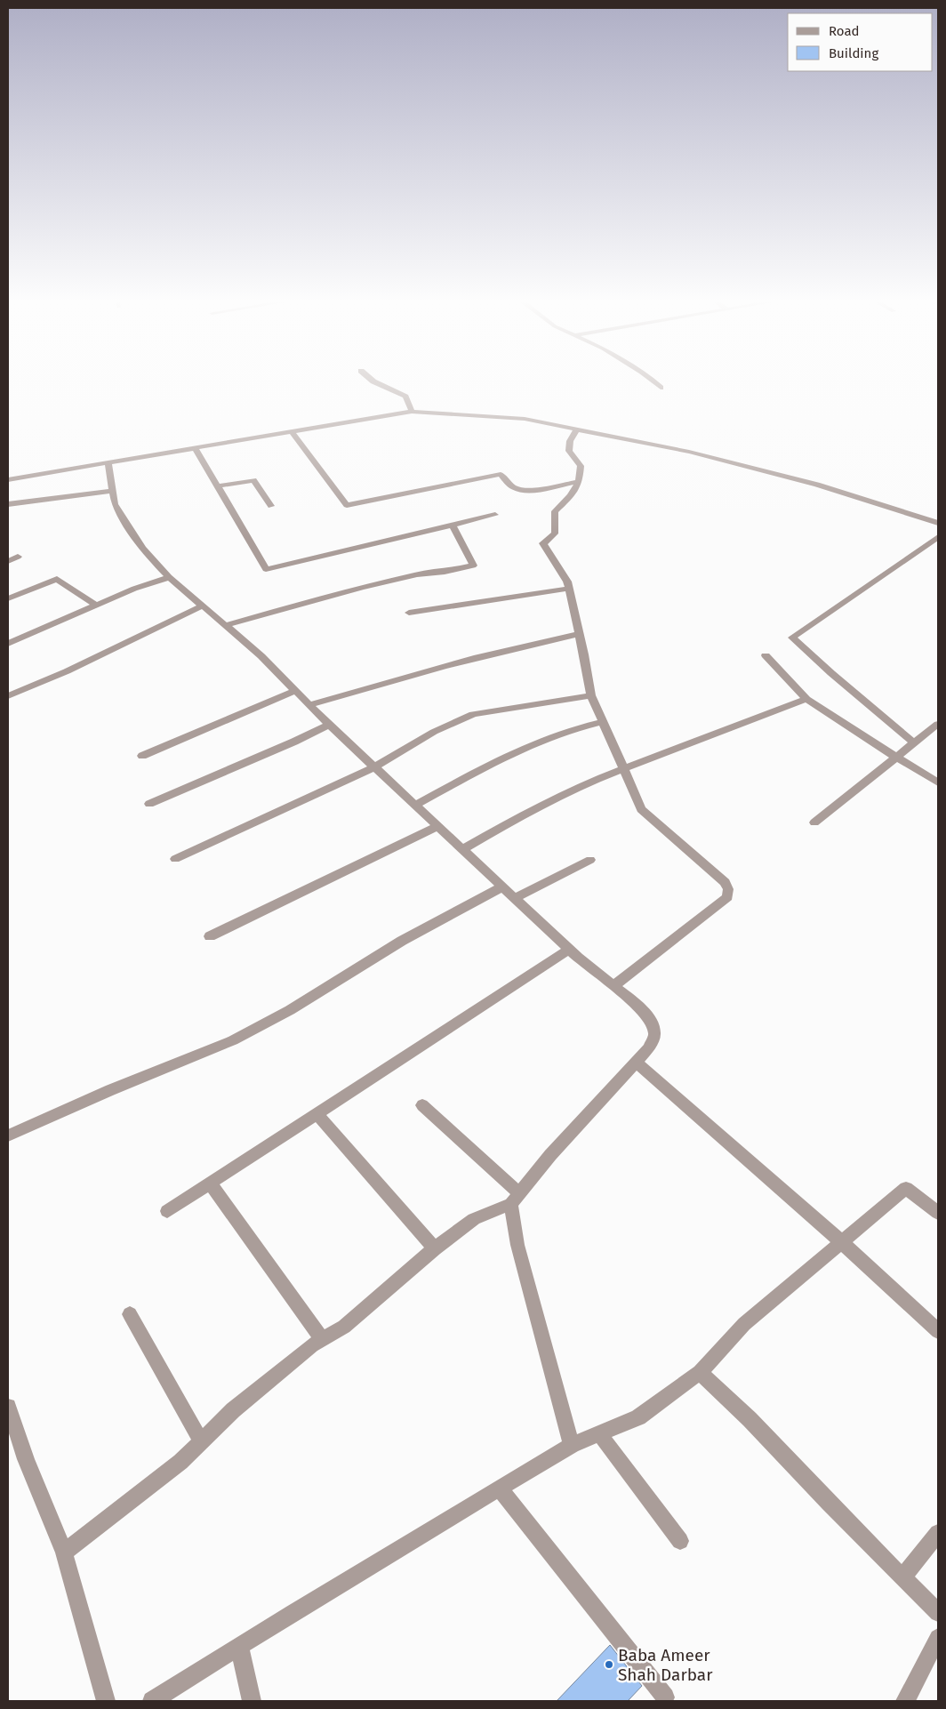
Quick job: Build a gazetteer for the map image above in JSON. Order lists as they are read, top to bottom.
{
  "places": ["Baba Ameer Shah Darbar"],
  "legend": ["Road", "Building"]
}
